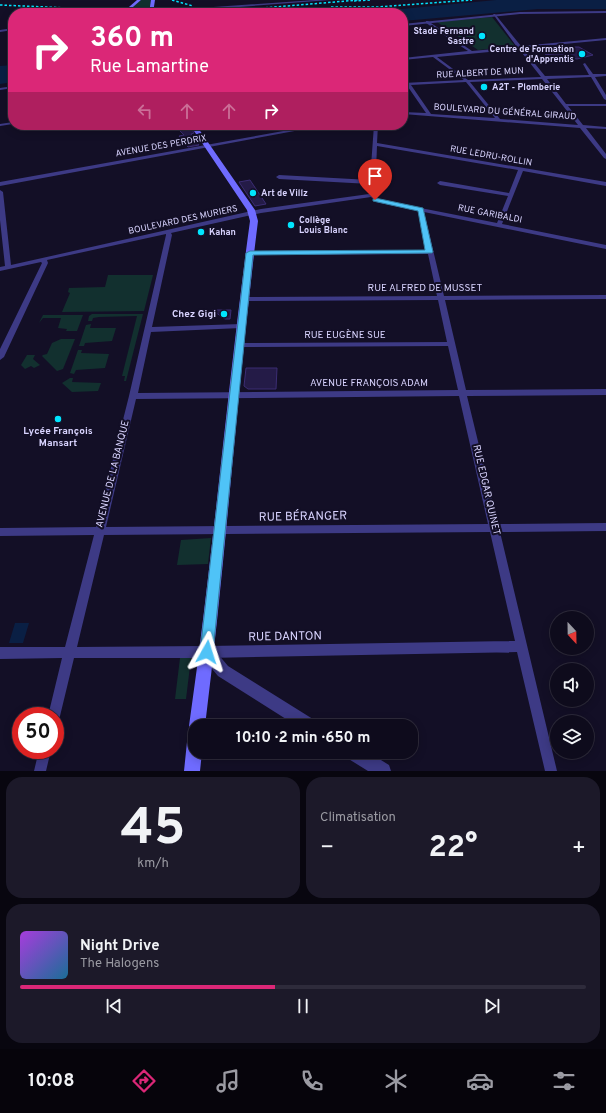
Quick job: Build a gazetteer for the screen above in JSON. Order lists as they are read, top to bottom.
{
  "streets": {
    "street": [
      "RUE ALBERT DE MUN",
      "BOULEVARD DU GÉNÉRAL GIRAUD",
      "AVENUE DES PERDRIX",
      "RUE LEDRU-ROLLIN",
      "RUE GARIBALDI",
      "BOULEVARD DES MURIERS",
      "RUE ALFRED DE MUSSET",
      "RUE EUGÈNE SUE",
      "AVENUE FRANÇOIS ADAM",
      "AVENUE DE LA BANQUE",
      "RUE EDGAR QUINET",
      "RUE BÉRANGER",
      "RUE DANTON"
    ]
  },
  "crossings": [
    ["RUE GARIBALDI", "BOULEVARD DES MURIERS"],
    ["RUE GARIBALDI", "RUE EDGAR QUINET"],
    ["BOULEVARD DES MURIERS", "AVENUE DE LA BANQUE"],
    ["RUE ALFRED DE MUSSET", "RUE EDGAR QUINET"],
    ["RUE EUGÈNE SUE", "RUE EDGAR QUINET"],
    ["AVENUE FRANÇOIS ADAM", "AVENUE DE LA BANQUE"],
    ["AVENUE FRANÇOIS ADAM", "RUE EDGAR QUINET"],
    ["AVENUE DE LA BANQUE", "RUE BÉRANGER"],
    ["AVENUE DE LA BANQUE", "RUE DANTON"],
    ["RUE EDGAR QUINET", "RUE BÉRANGER"],
    ["RUE EDGAR QUINET", "RUE DANTON"]
  ],
  "places": [
    "Stade Fernand Sastre",
    "Centre de Formation d'Apprentis",
    "A2T - Plomberie",
    "Art de Villz",
    "Collège Louis Blanc",
    "Kahan",
    "Chez Gigi",
    "Lycée François Mansart"
  ],
  "north": "bottom",
  "page": {
    "turn": ["360 m", "Rue Lamartine"],
    "limit": "50",
    "trip": "10:10 · 2 min · 650 m",
    "tile": [
      ["45", "km/h"],
      "Climatisation"
    ],
    "heat": ["−", "22°", "+"],
    "song": ["Night Drive", "The Halogens"],
    "tabs": "10:08"
  }
}
